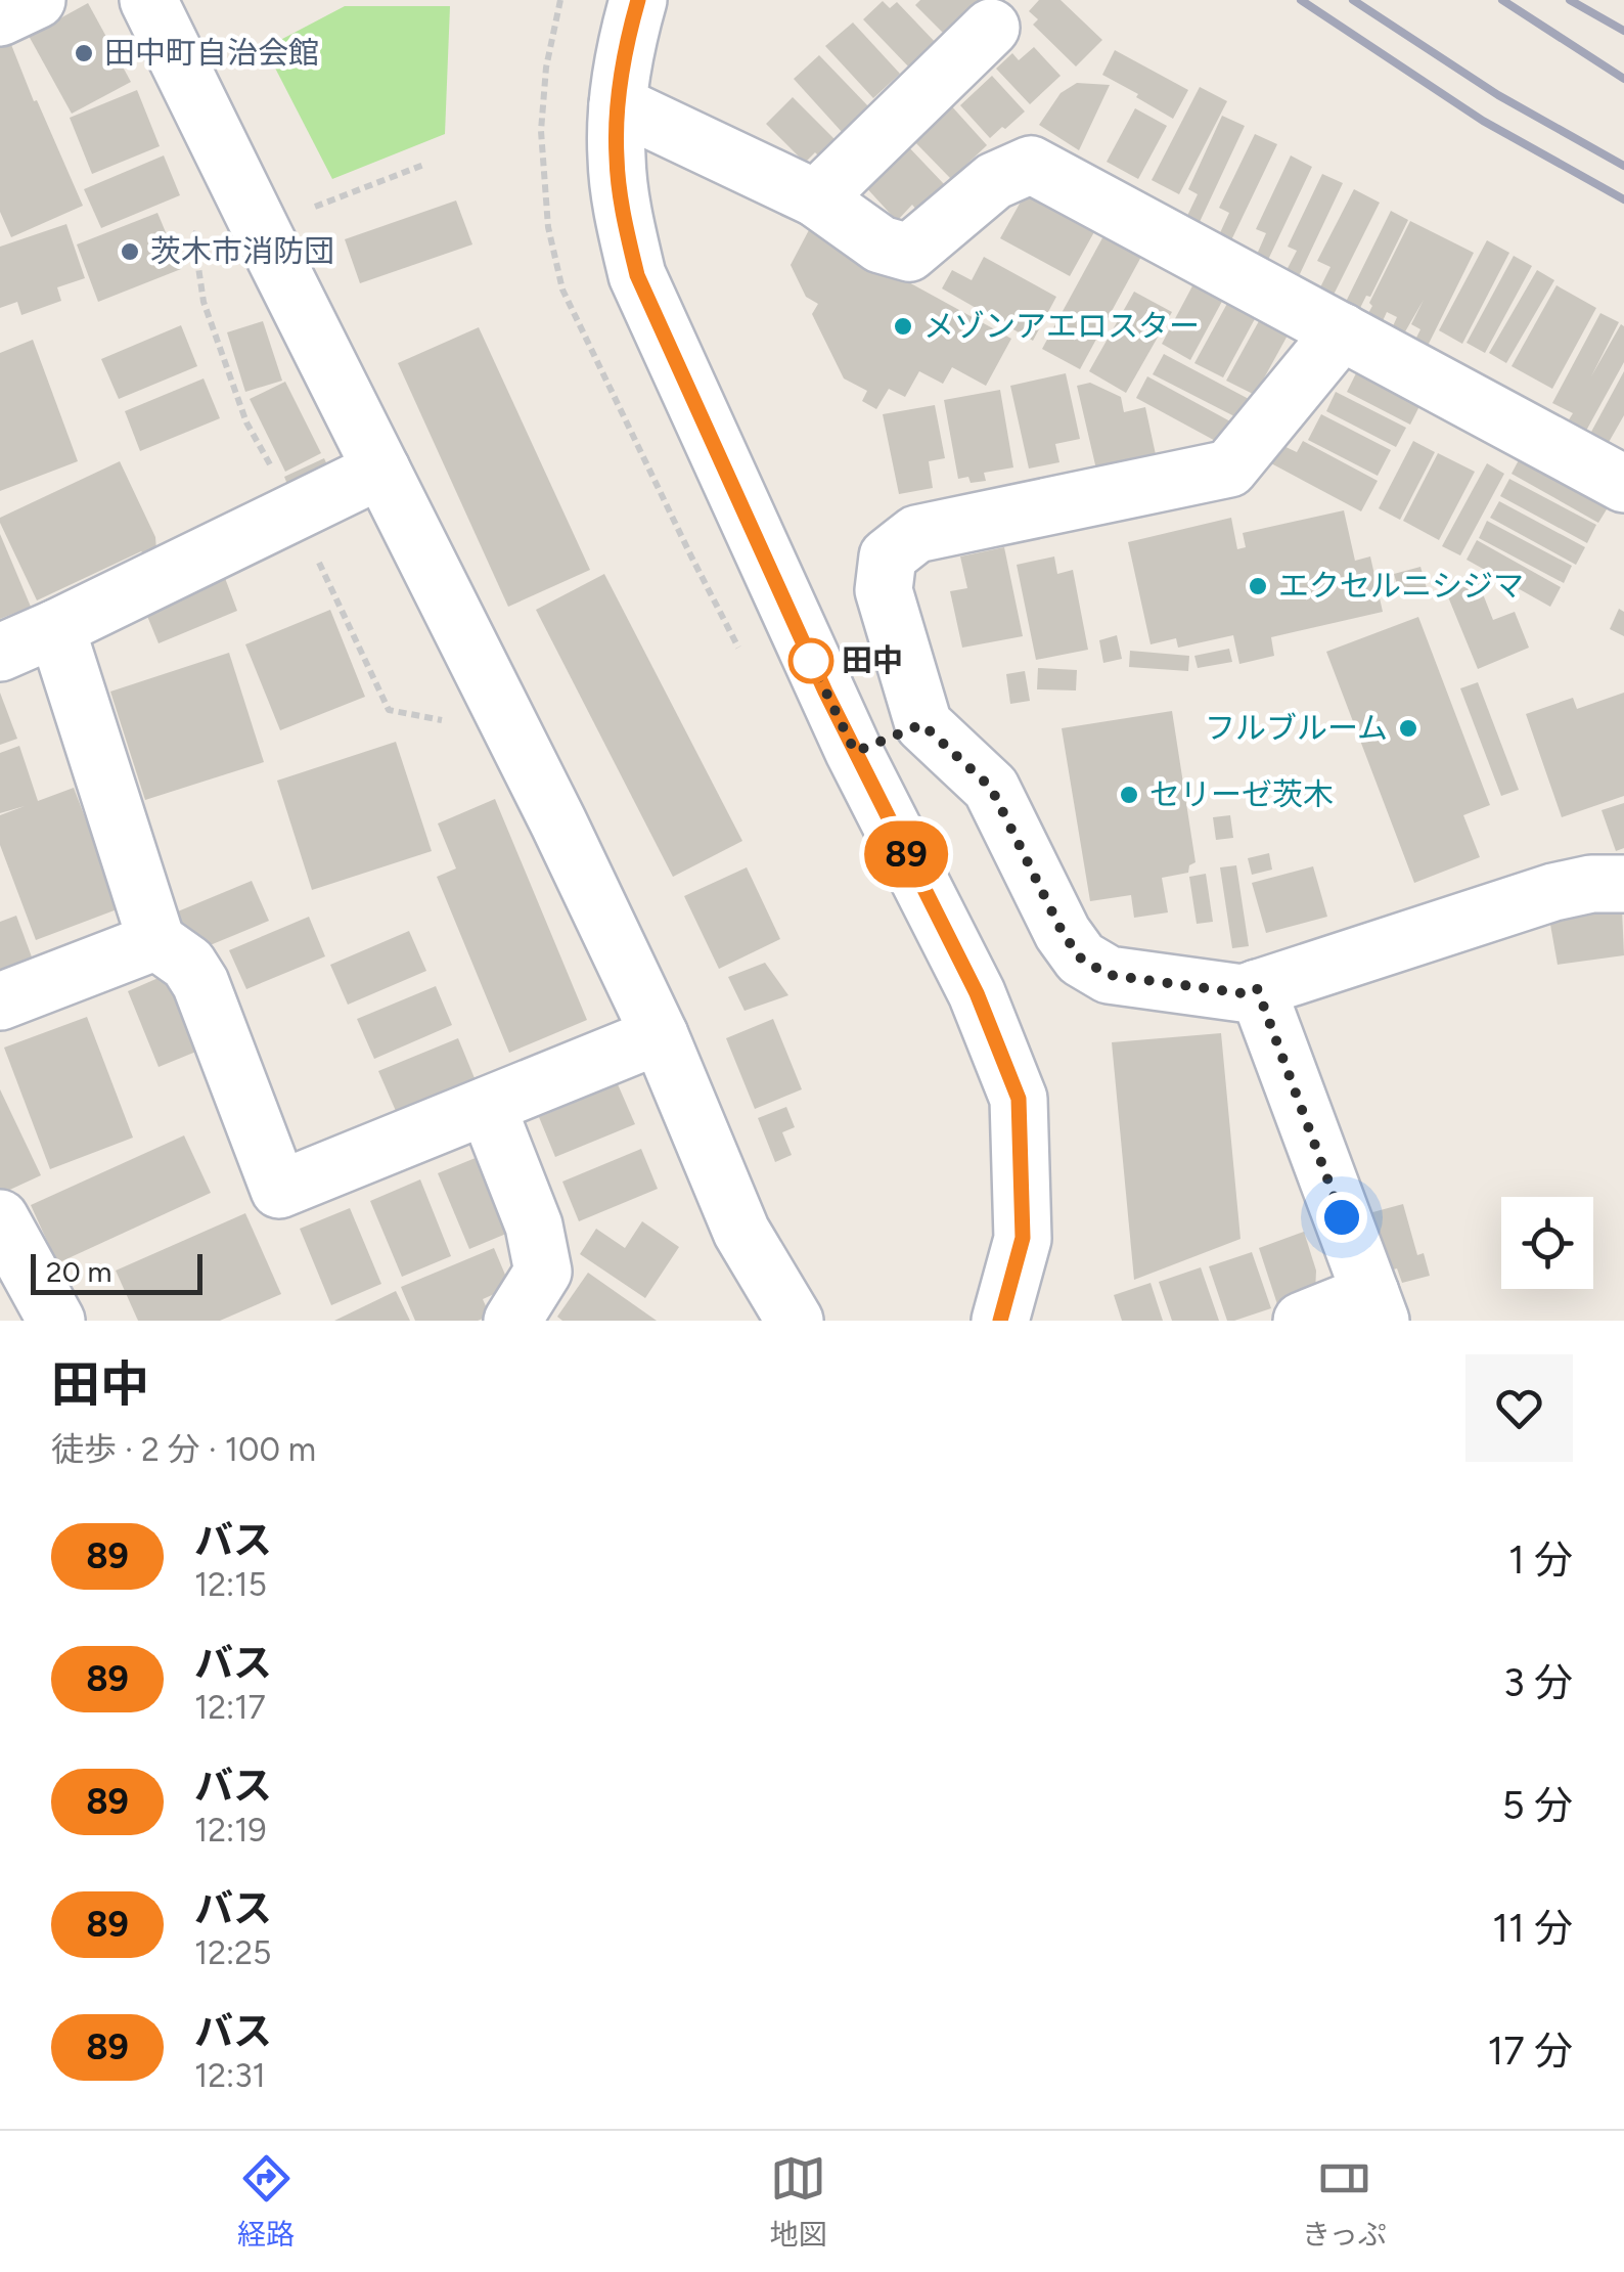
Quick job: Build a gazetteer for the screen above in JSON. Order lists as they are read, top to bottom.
{
  "places": [
    "田中町自治会館",
    "茨木市消防団",
    "メゾンアエロスター",
    "エクセルニシジマ",
    "田中",
    "フルブルーム",
    "セリーゼ茨木"
  ],
  "lines": ["bus line 89"],
  "scale_bar": "20 m",
  "page": {
    "on_map": "89",
    "scale": "20 m",
    "heading": ["田中", "徒歩 · 2 分 · 100 m"],
    "list": [
      {
        "mark": "89",
        "name": "バス",
        "note": "12:15",
        "value": "1 分"
      },
      {
        "mark": "89",
        "name": "バス",
        "note": "12:17",
        "value": "3 分"
      },
      {
        "mark": "89",
        "name": "バス",
        "note": "12:19",
        "value": "5 分"
      },
      {
        "mark": "89",
        "name": "バス",
        "note": "12:25",
        "value": "11 分"
      },
      {
        "mark": "89",
        "name": "バス",
        "note": "12:31",
        "value": "17 分"
      }
    ],
    "tabs": ["経路", "地図", "きっぷ"]
  }
}
